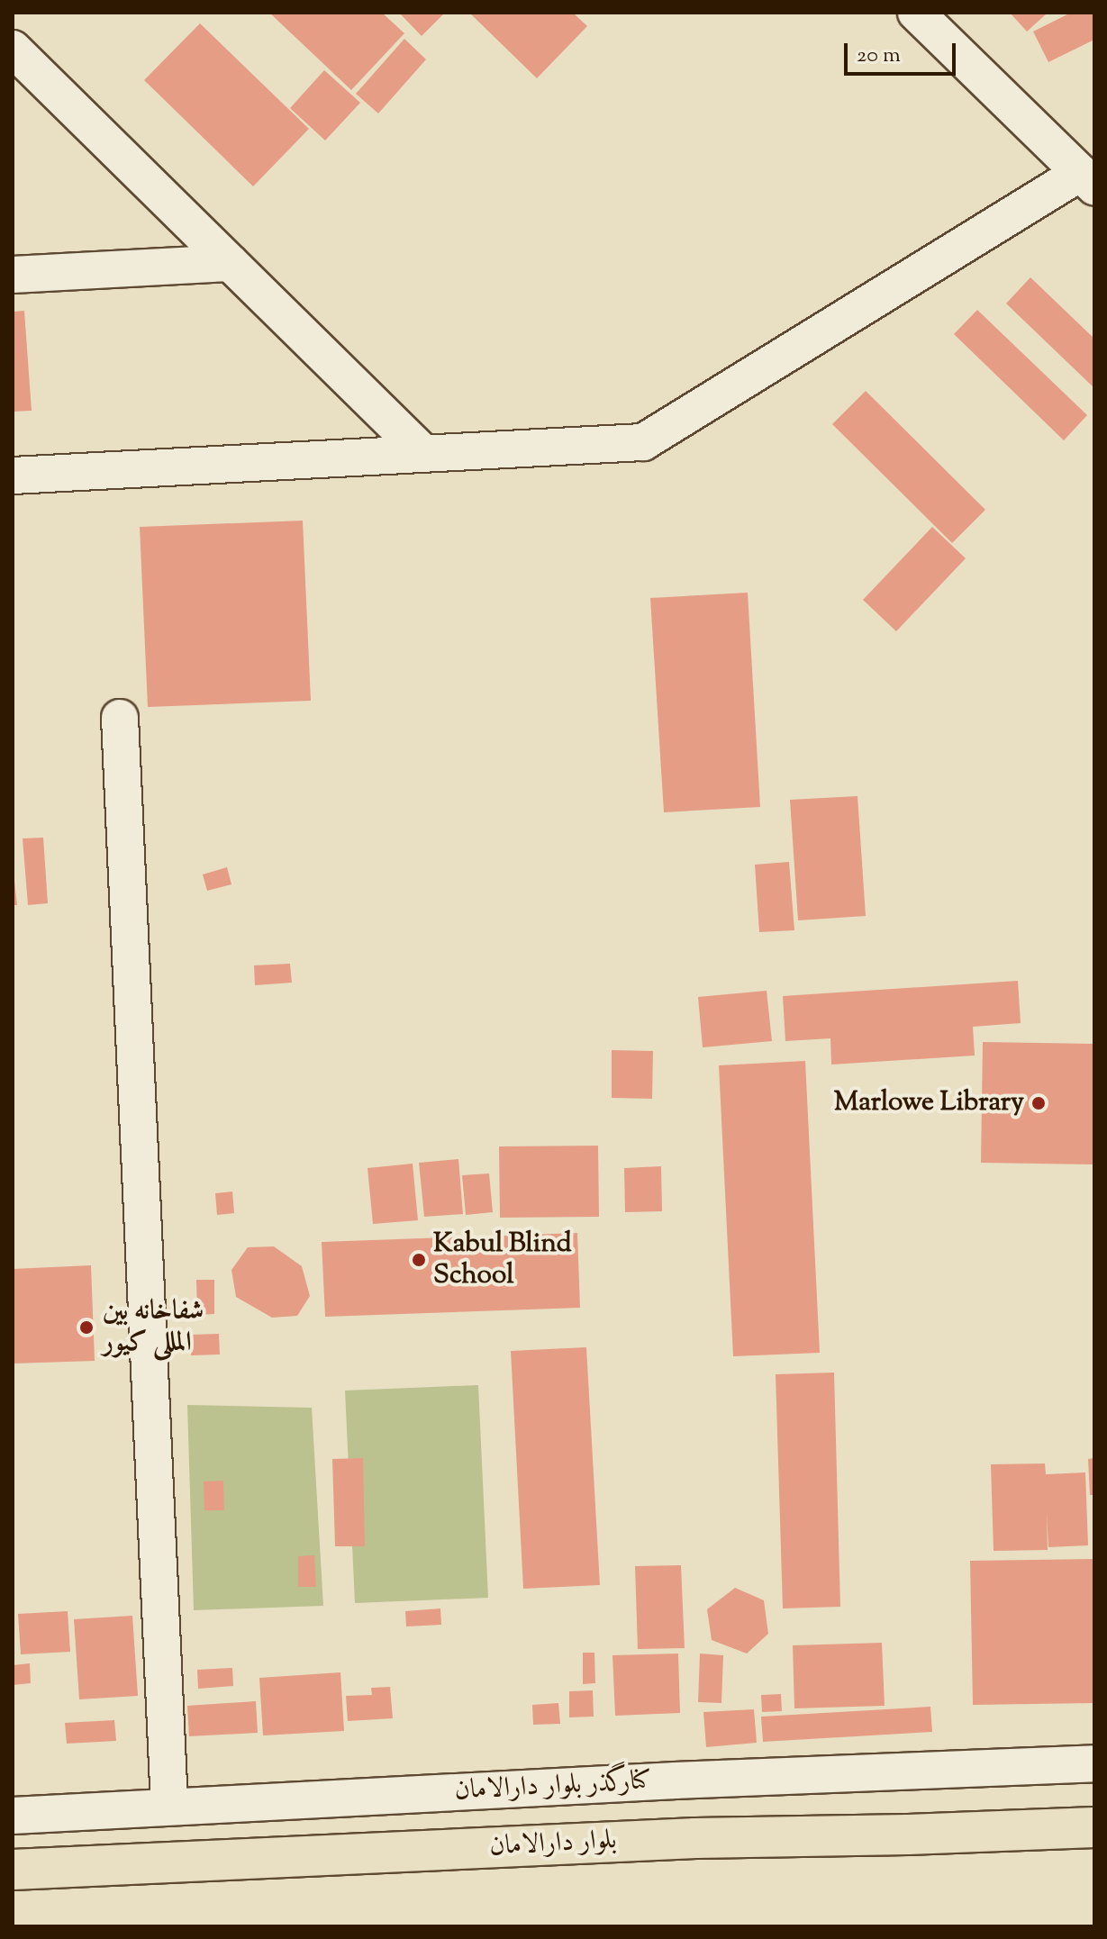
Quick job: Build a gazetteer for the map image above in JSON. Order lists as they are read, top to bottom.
{
  "streets": {
    "main road": ["بلوار دارالامان"],
    "street": ["کنارگذر بلوار دارالامان"]
  },
  "places": ["Marlowe Library", "Kabul Blind School", "شفاخانه بین المللی کیور"],
  "scale_bar": "20 m"
}
